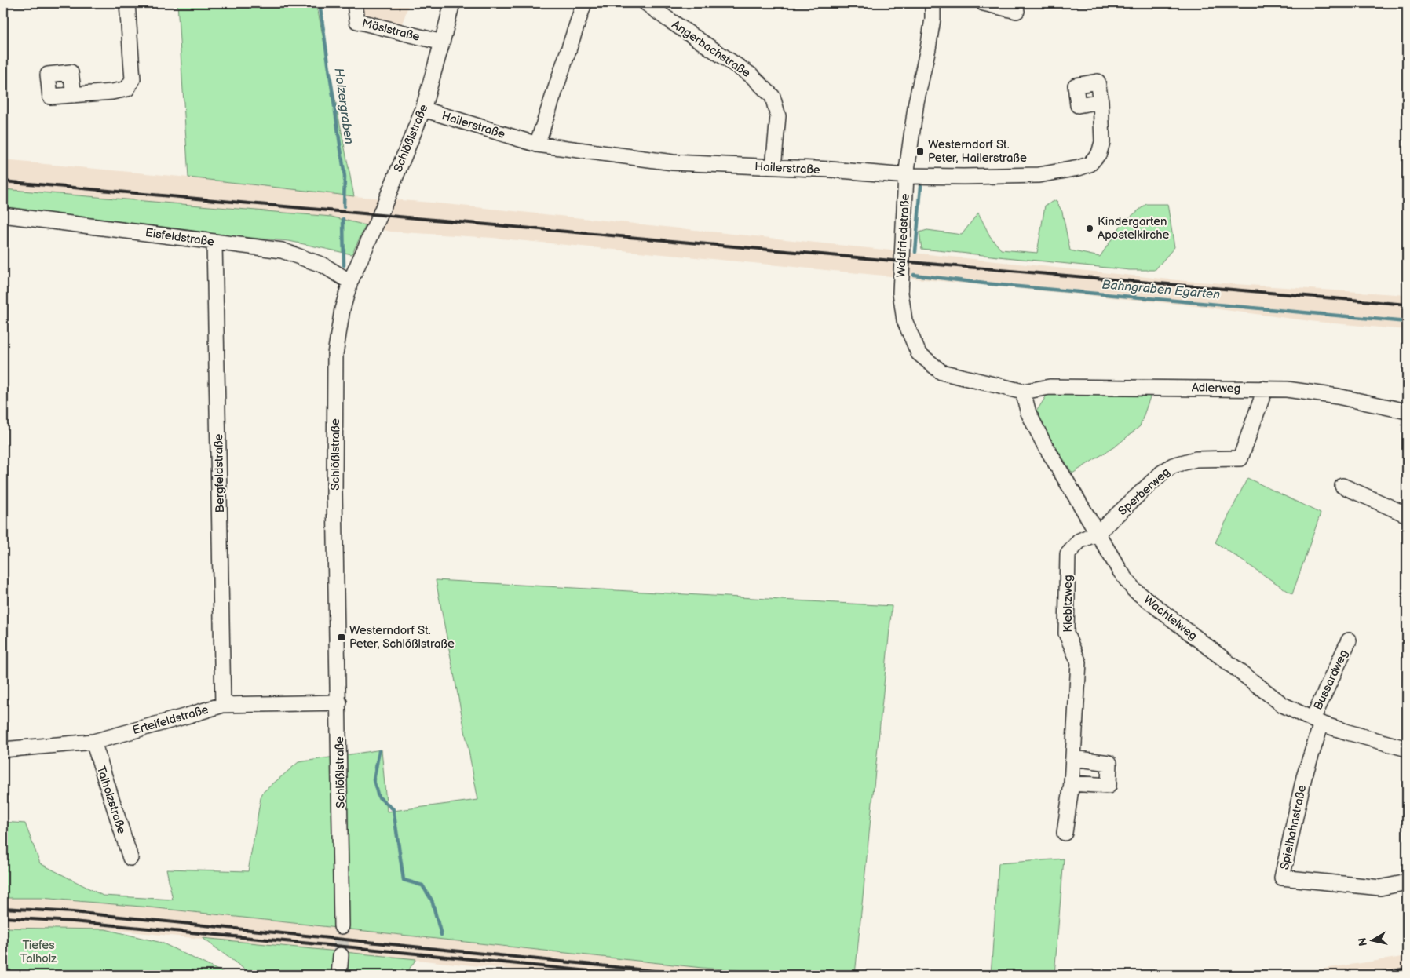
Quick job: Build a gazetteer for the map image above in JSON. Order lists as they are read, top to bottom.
{
  "streets": {
    "street": [
      "Möslstraße",
      "Angerbachstraße",
      "Hailerstraße",
      "Schlößlstraße",
      "Waldfriedstraße",
      "Eisfeldstraße",
      "Adlerweg",
      "Bergfeldstraße",
      "Sperberweg",
      "Kiebitzweg",
      "Wachtelweg",
      "Bussardweg",
      "Ertelfeldstraße",
      "Talholzstraße",
      "Spielhahnstraße"
    ]
  },
  "crossings": [
    ["Möslstraße", "Schlößlstraße"],
    ["Angerbachstraße", "Hailerstraße"],
    ["Hailerstraße", "Schlößlstraße"],
    ["Hailerstraße", "Waldfriedstraße"],
    ["Schlößlstraße", "Eisfeldstraße"],
    ["Schlößlstraße", "Ertelfeldstraße"],
    ["Waldfriedstraße", "Adlerweg"],
    ["Waldfriedstraße", "Wachtelweg"],
    ["Eisfeldstraße", "Bergfeldstraße"],
    ["Adlerweg", "Sperberweg"],
    ["Adlerweg", "Wachtelweg"],
    ["Bergfeldstraße", "Ertelfeldstraße"],
    ["Sperberweg", "Kiebitzweg"],
    ["Sperberweg", "Wachtelweg"],
    ["Kiebitzweg", "Wachtelweg"],
    ["Wachtelweg", "Bussardweg"],
    ["Wachtelweg", "Spielhahnstraße"],
    ["Bussardweg", "Spielhahnstraße"],
    ["Ertelfeldstraße", "Talholzstraße"]
  ],
  "water": ["Holzergraben", "Bahngraben Egarten"],
  "parks": ["Tiefes Talholz"],
  "places": {
    "transit": ["Westerndorf St. Peter, Hailerstraße", "Westerndorf St. Peter, Schlößlstraße"],
    "other": ["Kindergarten Apostelkirche"]
  },
  "north": "left"
}
